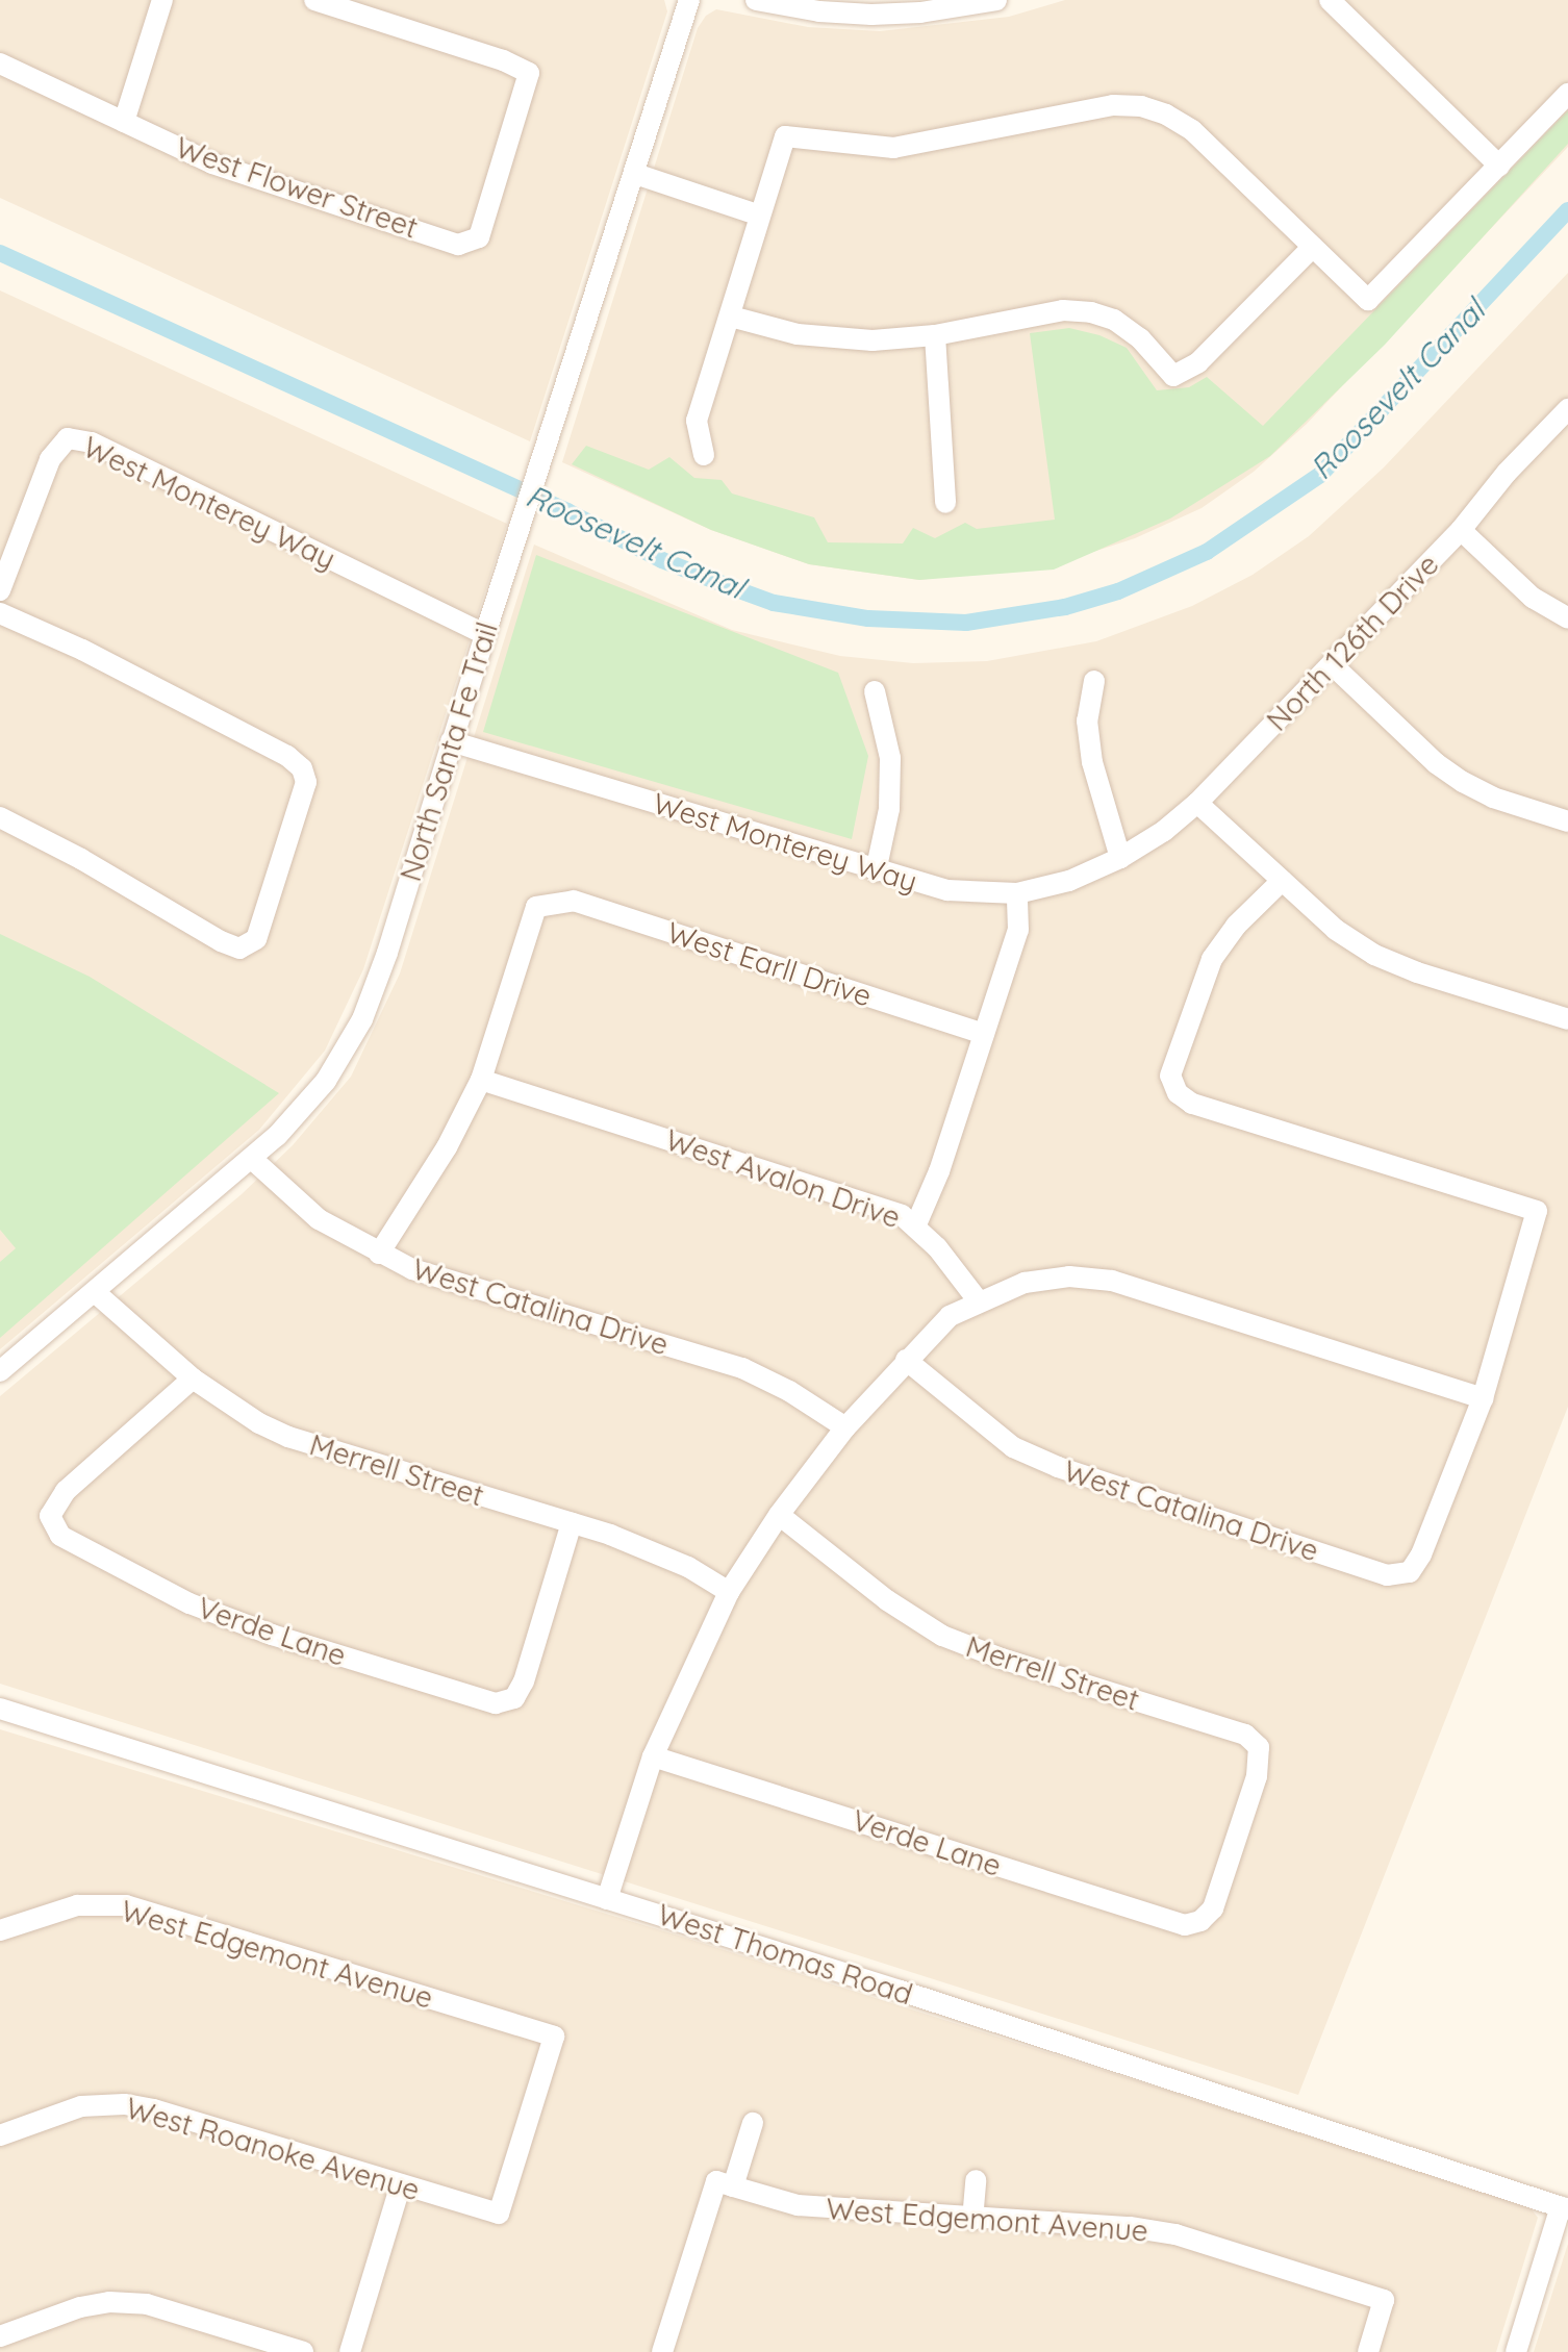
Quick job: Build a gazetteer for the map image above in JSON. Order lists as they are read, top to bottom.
{
  "streets": {
    "street": [
      "West Flower Street",
      "West Monterey Way",
      "North 126th Drive",
      "North Santa Fe Trail",
      "West Earll Drive",
      "West Avalon Drive",
      "West Catalina Drive",
      "Merrell Street",
      "Verde Lane",
      "West Edgemont Avenue",
      "West Thomas Road",
      "West Roanoke Avenue"
    ]
  },
  "crossings": [
    ["West Monterey Way", "North 126th Drive"],
    ["West Monterey Way", "North Santa Fe Trail"],
    ["North Santa Fe Trail", "West Catalina Drive"],
    ["North Santa Fe Trail", "Merrell Street"],
    ["West Earll Drive", "West Avalon Drive"],
    ["Merrell Street", "Verde Lane"],
    ["West Edgemont Avenue", "West Roanoke Avenue"]
  ],
  "water": ["Roosevelt Canal"]
}
